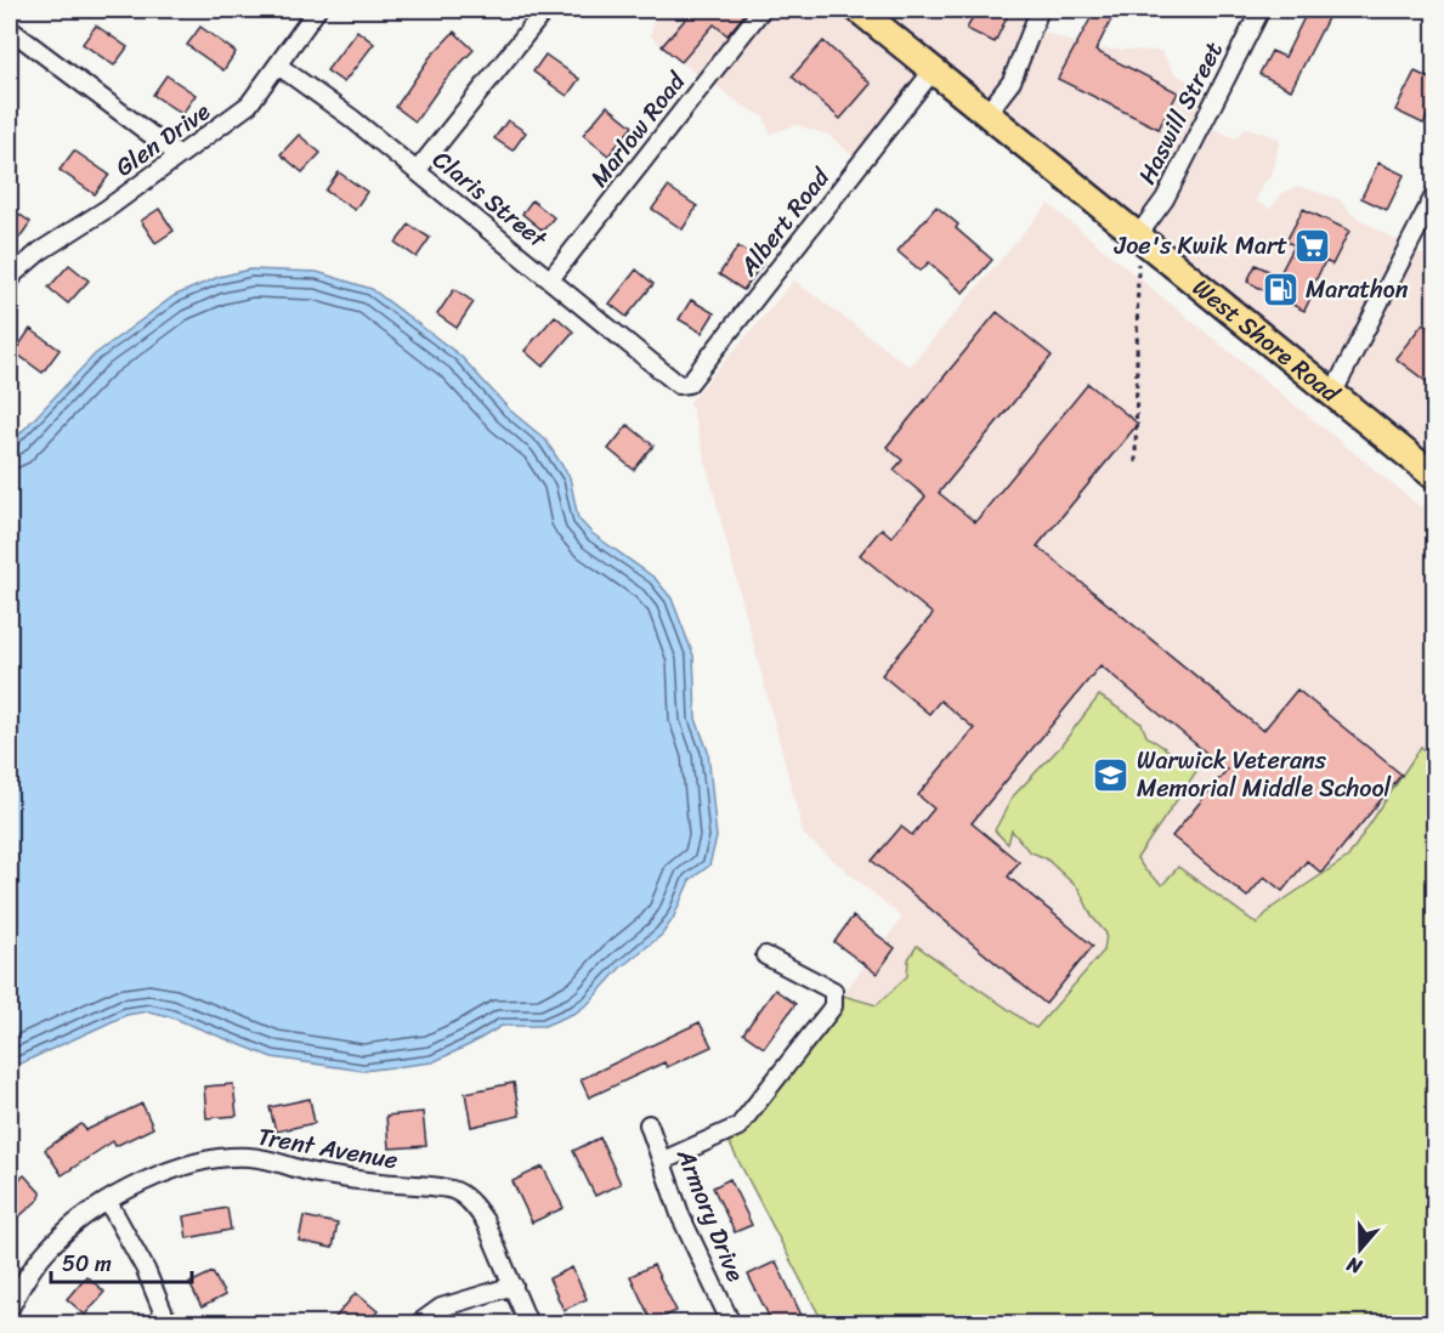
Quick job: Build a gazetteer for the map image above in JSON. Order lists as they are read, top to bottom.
{
  "streets": {
    "main road": ["West Shore Road"],
    "street": [
      "Haswill Street",
      "Marlow Road",
      "Glen Drive",
      "Claris Street",
      "Albert Road",
      "Trent Avenue",
      "Armory Drive"
    ]
  },
  "crossings": [
    ["Haswill Street", "West Shore Road"],
    ["Marlow Road", "Claris Street"],
    ["Glen Drive", "Claris Street"],
    ["Claris Street", "Albert Road"],
    ["Albert Road", "West Shore Road"]
  ],
  "places": {
    "supermarket": ["Joe's Kwik Mart"],
    "fuel station": ["Marathon"],
    "school or university": ["Warwick Veterans Memorial Middle School"]
  },
  "scale_bar": "50 m",
  "north": "bottom"
}
